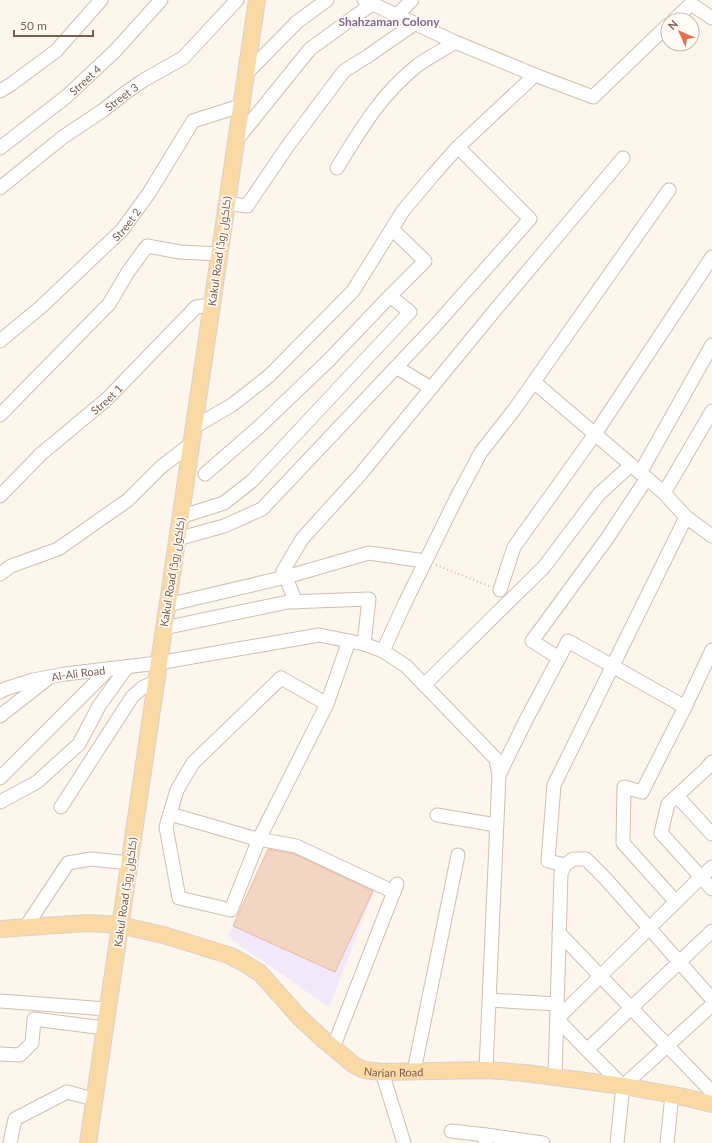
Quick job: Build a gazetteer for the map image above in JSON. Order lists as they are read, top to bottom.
{
  "streets": {
    "main road": ["Kakul Road (کاکول روڈ)", "Narian Road"],
    "street": [
      "Street 4",
      "Street 3",
      "Street 2",
      "Street 1",
      "Al-Ali Road"
    ]
  },
  "crossings": [
    ["Street 2", "Kakul Road (کاکول روڈ)"],
    ["Kakul Road (کاکول روڈ)", "Street 1"],
    ["Kakul Road (کاکول روڈ)", "Al-Ali Road"],
    ["Kakul Road (کاکول روڈ)", "Narian Road"]
  ],
  "districts": ["Shahzaman Colony"],
  "scale_bar": "50 m",
  "north": "top left"
}
